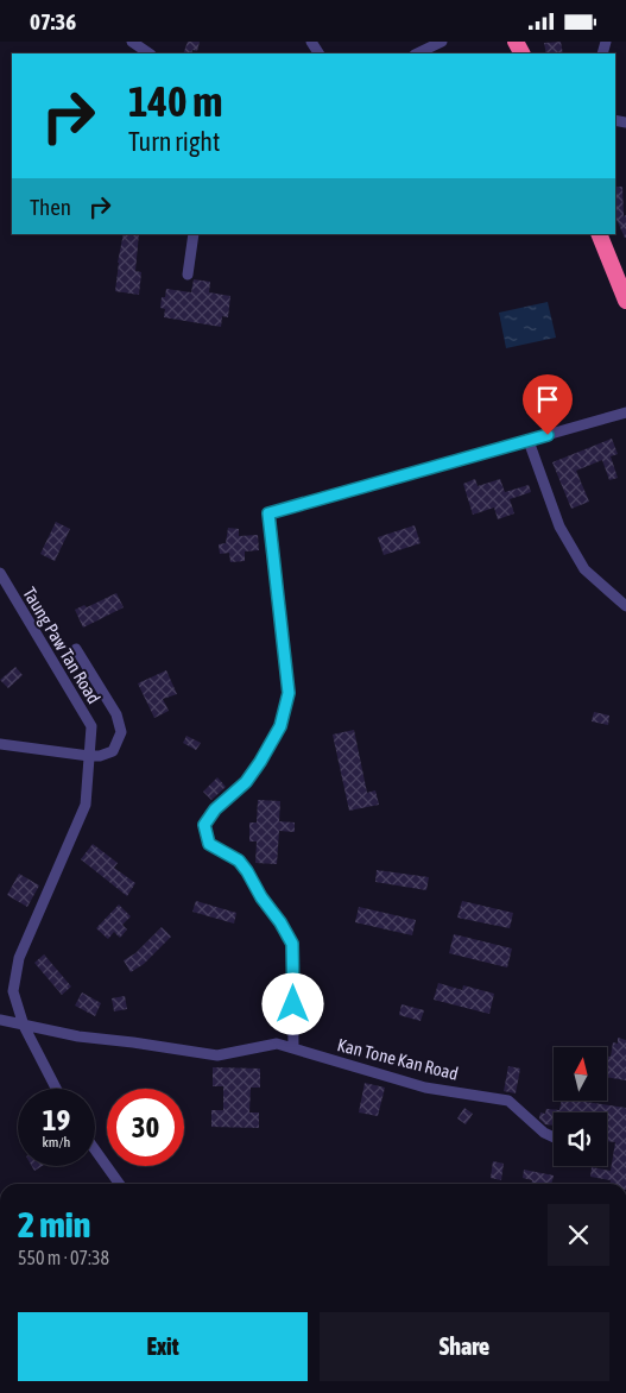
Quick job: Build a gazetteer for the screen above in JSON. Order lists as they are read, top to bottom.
{
  "streets": {
    "street": ["Taung Paw Tan Road", "Kan Tone Kan Road"]
  },
  "crossings": [
    ["Taung Paw Tan Road", "Kan Tone Kan Road"]
  ],
  "north": "top",
  "page": {
    "status": "07:36",
    "turn": ["140 m", "Turn right"],
    "then": "Then",
    "speed": "19 km/h",
    "limit": "30",
    "heading": ["2 min", "550 m · 07:38"],
    "buttons": ["Exit", "Share"]
  }
}
